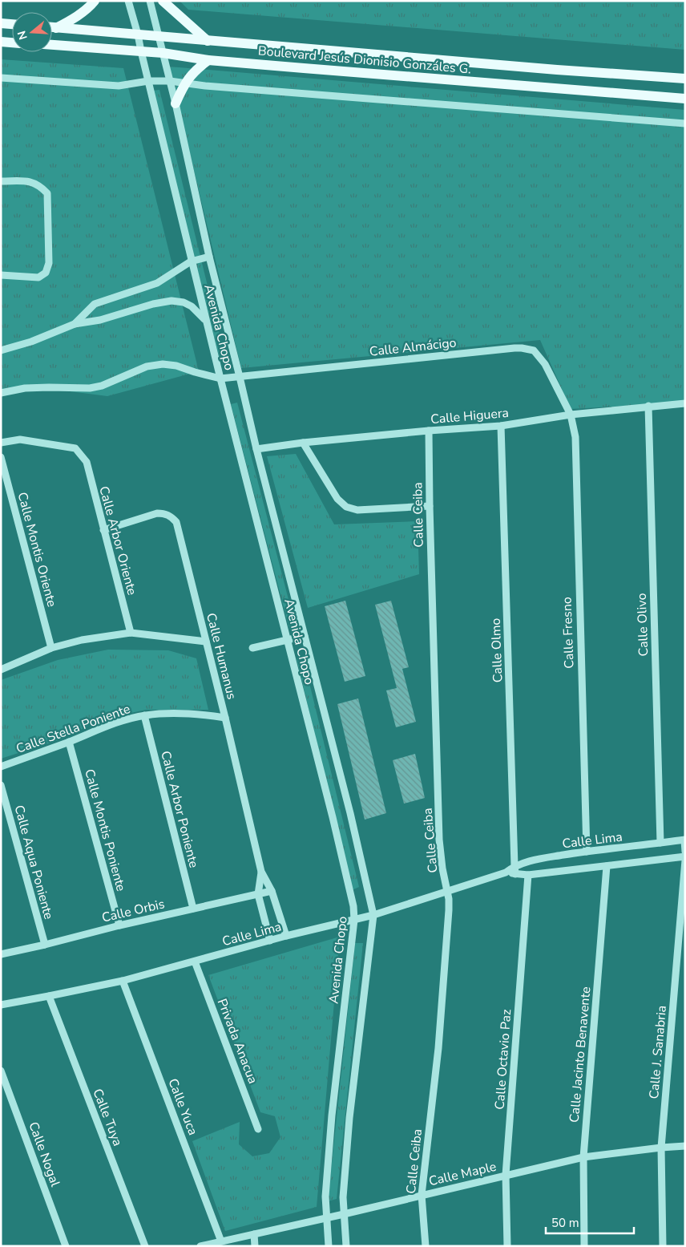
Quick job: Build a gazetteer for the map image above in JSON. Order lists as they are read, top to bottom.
{
  "streets": {
    "main road": ["Boulevard Jesús Dionisio Gonzáles G."],
    "street": [
      "Avenida Chopo",
      "Calle Almácigo",
      "Calle Higuera",
      "Calle Ceiba",
      "Calle Arbor Oriente",
      "Calle Montis Oriente",
      "Calle Olivo",
      "Calle Fresno",
      "Calle Olmo",
      "Calle Humanus",
      "Calle Stella Poniente",
      "Calle Arbor Poniente",
      "Calle Montis Poniente",
      "Calle Lima",
      "Calle Aqua Poniente",
      "Calle Orbis",
      "Privada Anacua",
      "Calle J. Sanabria",
      "Calle Jacinto Benavente",
      "Calle Octavio Paz",
      "Calle Yuca",
      "Calle Tuya",
      "Calle Nogal",
      "Calle Maple"
    ]
  },
  "crossings": [
    ["Boulevard Jesús Dionisio Gonzáles G.", "Avenida Chopo"],
    ["Avenida Chopo", "Calle Almácigo"],
    ["Avenida Chopo", "Calle Higuera"],
    ["Avenida Chopo", "Calle Lima"],
    ["Avenida Chopo", "Calle Maple"],
    ["Calle Almácigo", "Calle Higuera"],
    ["Calle Almácigo", "Calle Fresno"],
    ["Calle Higuera", "Calle Ceiba"],
    ["Calle Higuera", "Calle Olivo"],
    ["Calle Higuera", "Calle Fresno"],
    ["Calle Higuera", "Calle Olmo"],
    ["Calle Ceiba", "Calle Lima"],
    ["Calle Ceiba", "Calle Maple"],
    ["Calle Arbor Oriente", "Calle Humanus"],
    ["Calle Olivo", "Calle Lima"],
    ["Calle Fresno", "Calle Lima"],
    ["Calle Olmo", "Calle Lima"],
    ["Calle Humanus", "Calle Stella Poniente"],
    ["Calle Humanus", "Calle Lima"],
    ["Calle Humanus", "Calle Orbis"],
    ["Calle Stella Poniente", "Calle Arbor Poniente"],
    ["Calle Stella Poniente", "Calle Montis Poniente"],
    ["Calle Arbor Poniente", "Calle Orbis"],
    ["Calle Montis Poniente", "Calle Orbis"],
    ["Calle Lima", "Privada Anacua"],
    ["Calle Lima", "Calle Jacinto Benavente"],
    ["Calle Lima", "Calle Octavio Paz"],
    ["Calle Lima", "Calle Yuca"],
    ["Calle Lima", "Calle Tuya"],
    ["Calle Aqua Poniente", "Calle Orbis"],
    ["Calle J. Sanabria", "Calle Maple"],
    ["Calle Jacinto Benavente", "Calle Maple"],
    ["Calle Octavio Paz", "Calle Maple"],
    ["Calle Yuca", "Calle Maple"]
  ],
  "scale_bar": "50 m",
  "north": "left"
}
